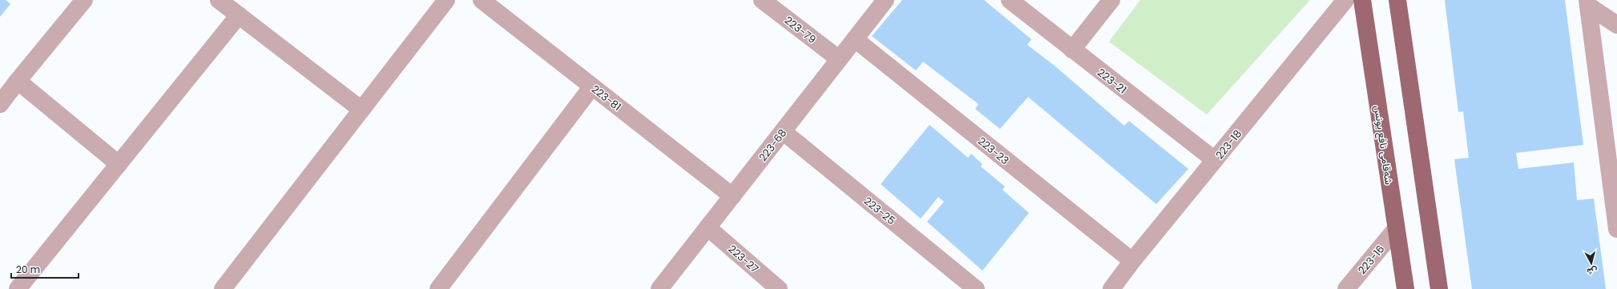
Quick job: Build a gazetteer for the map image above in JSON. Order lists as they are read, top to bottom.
{
  "streets": {
    "main road": ["شەقامی نافع یونس"],
    "street": [
      "223-79",
      "223-21",
      "223-81",
      "223-18",
      "223-68",
      "223-23",
      "223-25",
      "223-27",
      "223-16"
    ]
  },
  "crossings": [
    ["223-79", "223-68"],
    ["223-21", "223-18"],
    ["223-81", "223-68"],
    ["223-18", "223-23"],
    ["223-68", "223-23"],
    ["223-68", "223-25"],
    ["223-68", "223-27"],
    ["شەقامی نافع یونس", "223-16"]
  ],
  "scale_bar": "20 m",
  "north": "bottom"
}
